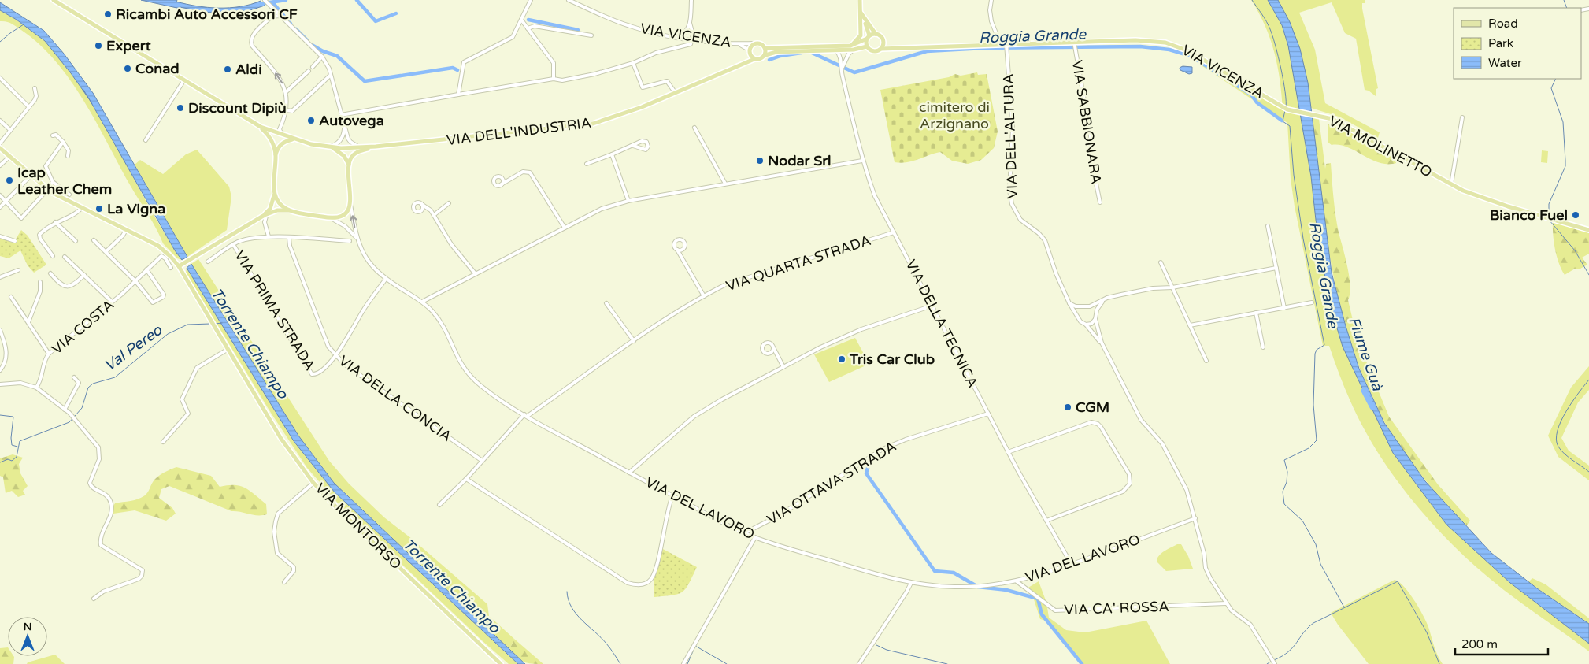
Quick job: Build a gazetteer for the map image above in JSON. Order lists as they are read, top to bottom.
{
  "streets": {
    "main road": [
      "VIA VICENZA",
      "VIA DELL'INDUSTRIA",
      "VIA MOLINETTO",
      "VIA MONTORSO"
    ],
    "street": [
      "VIA SABBIONARA",
      "VIA DELL'ALTURA",
      "VIA QUARTA STRADA",
      "VIA PRIMA STRADA",
      "VIA DELLA TECNICA",
      "VIA COSTA",
      "VIA DELLA CONCIA",
      "VIA OTTAVA STRADA",
      "VIA DEL LAVORO",
      "VIA CA' ROSSA"
    ]
  },
  "crossings": [
    ["VIA VICENZA", "VIA SABBIONARA"],
    ["VIA VICENZA", "VIA DELL'INDUSTRIA"],
    ["VIA VICENZA", "VIA DELL'ALTURA"],
    ["VIA VICENZA", "VIA MOLINETTO"],
    ["VIA VICENZA", "VIA DELLA TECNICA"],
    ["VIA DELL'INDUSTRIA", "VIA DEL LAVORO"],
    ["VIA DELL'ALTURA", "VIA DEL LAVORO"],
    ["VIA DELL'ALTURA", "VIA CA' ROSSA"],
    ["VIA QUARTA STRADA", "VIA DELLA TECNICA"],
    ["VIA QUARTA STRADA", "VIA DELLA CONCIA"],
    ["VIA QUARTA STRADA", "VIA DEL LAVORO"],
    ["VIA PRIMA STRADA", "VIA DELLA CONCIA"],
    ["VIA PRIMA STRADA", "VIA DEL LAVORO"],
    ["VIA DELLA TECNICA", "VIA OTTAVA STRADA"],
    ["VIA DELLA TECNICA", "VIA DEL LAVORO"],
    ["VIA OTTAVA STRADA", "VIA DEL LAVORO"],
    ["VIA DEL LAVORO", "VIA CA' ROSSA"]
  ],
  "water": [
    "Roggia Grande",
    "Torrente Chiampo",
    "Val Pereo",
    "Fiume Guà"
  ],
  "parks": ["cimitero di Arzignano"],
  "places": [
    "Ricambi Auto Accessori CF",
    "Expert",
    "Conad",
    "Aldi",
    "Discount Dipiù",
    "Autovega",
    "Nodar Srl",
    "Icap Leather Chem",
    "La Vigna",
    "Bianco Fuel",
    "Tris Car Club",
    "CGM"
  ],
  "legend": ["Road", "Park", "Water"],
  "scale_bar": "200 m",
  "north": "top"
}
